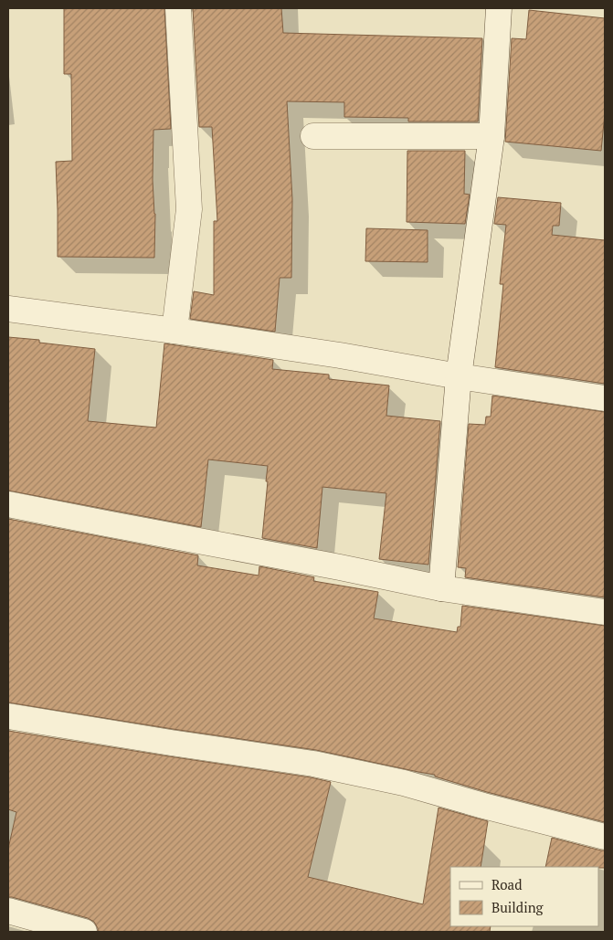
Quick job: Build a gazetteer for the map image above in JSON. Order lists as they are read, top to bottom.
{
  "legend": ["Road", "Building"]
}
